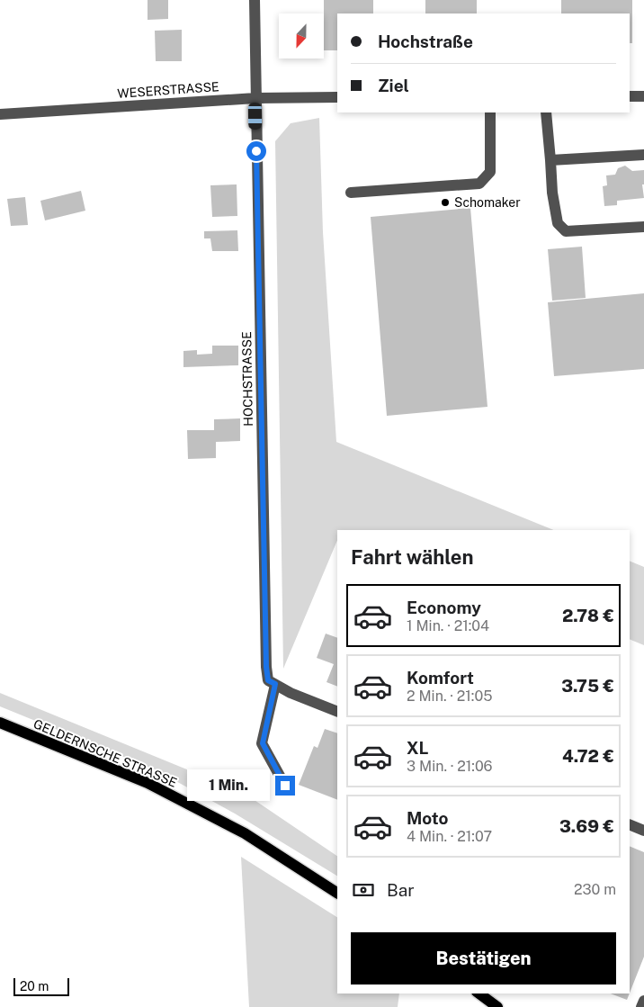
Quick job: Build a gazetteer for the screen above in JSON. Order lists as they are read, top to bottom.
{
  "streets": {
    "main road": ["GELDERNSCHE STRASSE"],
    "street": ["WESERSTRASSE", "HOCHSTRASSE"]
  },
  "crossings": [
    ["WESERSTRASSE", "HOCHSTRASSE"]
  ],
  "places": ["Schomaker"],
  "scale_bar": "20 m",
  "north": "bottom",
  "page": {
    "banner": ["Hochstraße", "Ziel"],
    "heading": "Fahrt wählen",
    "list": [
      {
        "name": "Economy",
        "note": "1 Min. · 21:04",
        "value": "2.78 €"
      },
      {
        "name": "Komfort",
        "note": "2 Min. · 21:05",
        "value": "3.75 €"
      },
      {
        "name": "XL",
        "note": "3 Min. · 21:06",
        "value": "4.72 €"
      },
      {
        "name": "Moto",
        "note": "4 Min. · 21:07",
        "value": "3.69 €"
      }
    ],
    "bubble": "1 Min.",
    "pay": ["Bar", "230 m"],
    "buttons": "Bestätigen",
    "scale": "20 m"
  }
}
